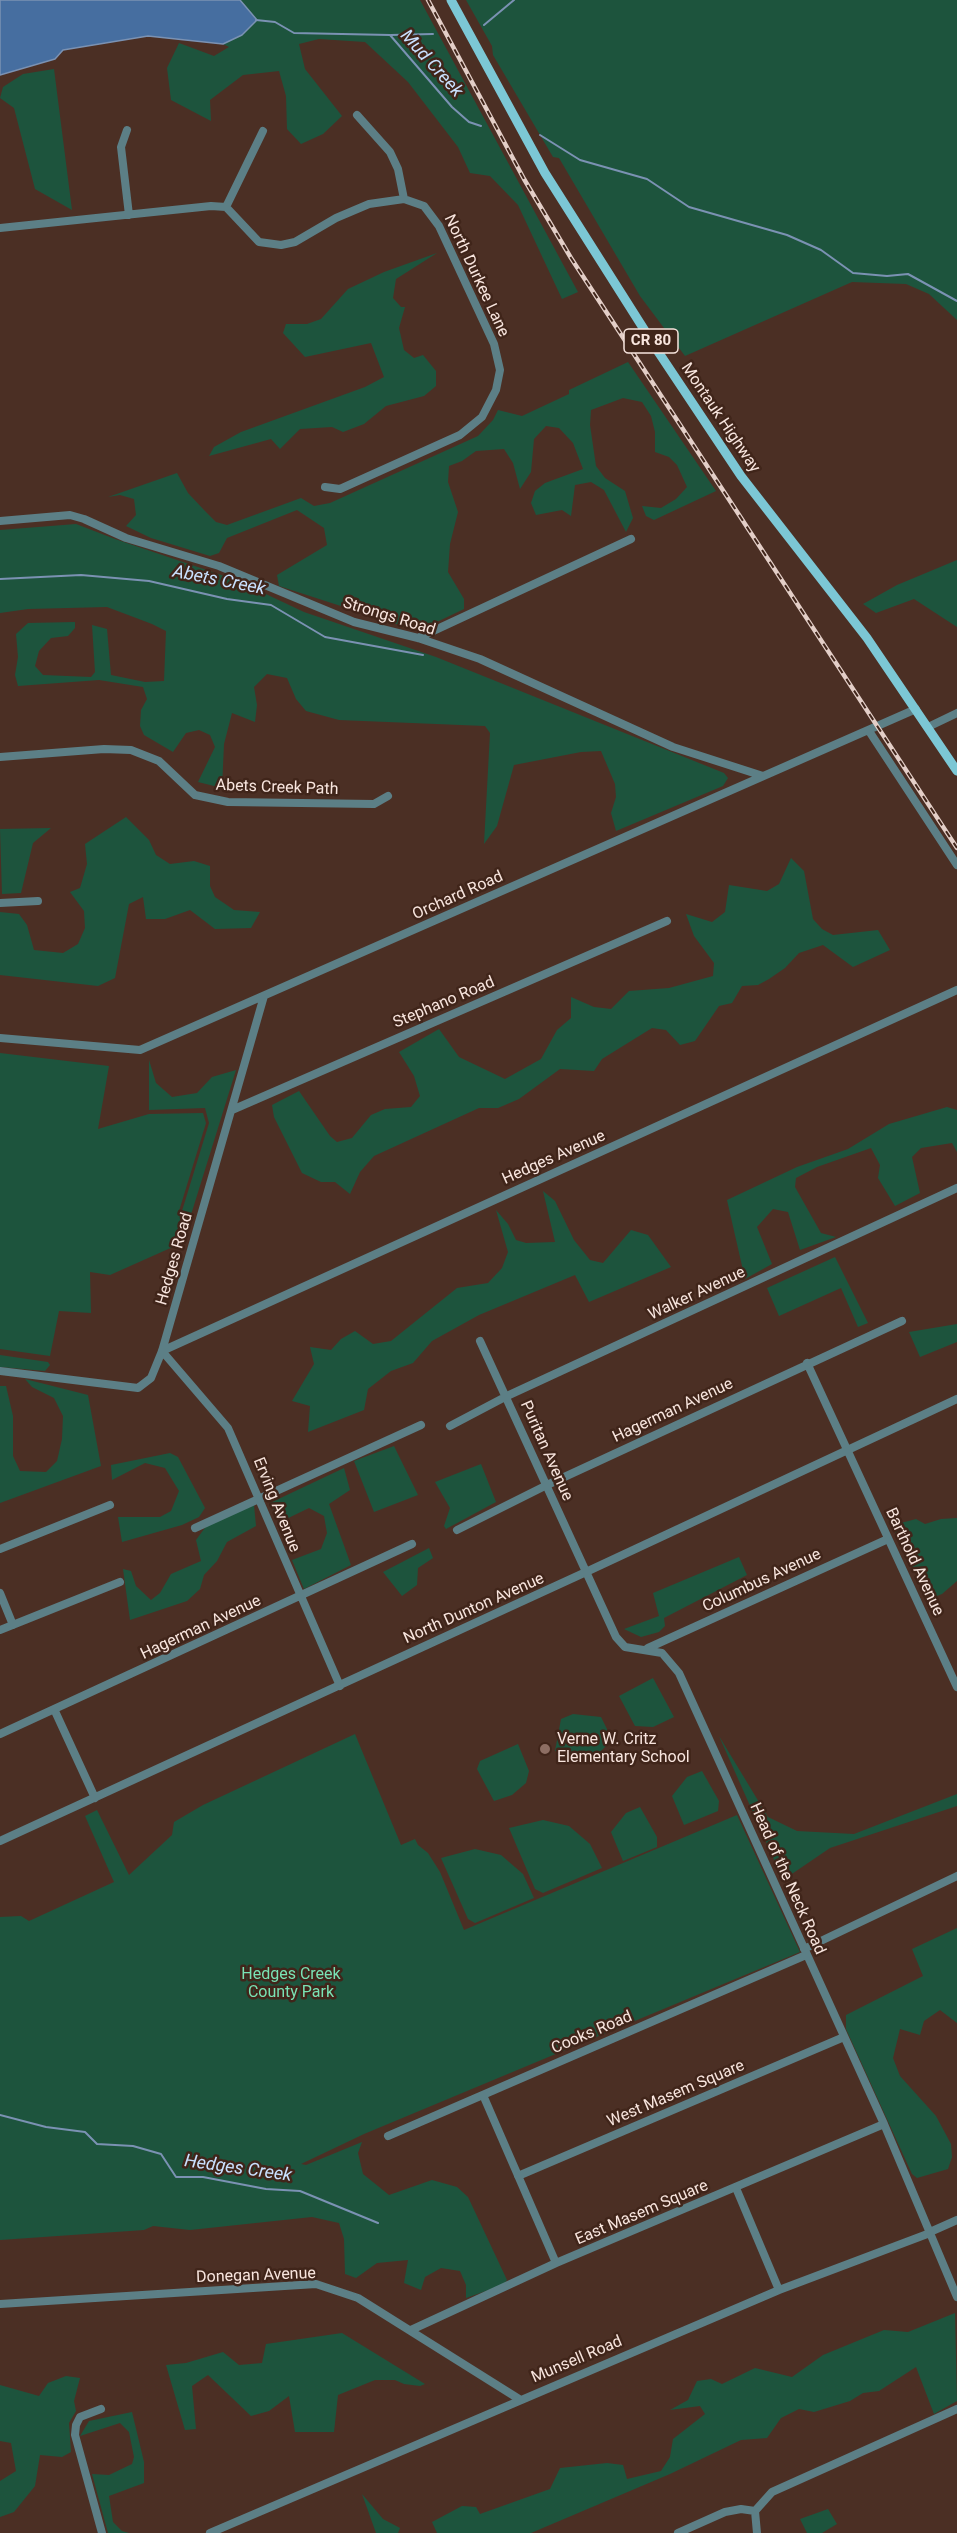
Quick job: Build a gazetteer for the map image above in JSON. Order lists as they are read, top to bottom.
{
  "streets": {
    "main road": ["CR 80", "Montauk Highway"],
    "street": [
      "North Durkee Lane",
      "Strongs Road",
      "Abets Creek Path",
      "Orchard Road",
      "Stephano Road",
      "Hedges Avenue",
      "Hedges Road",
      "Walker Avenue",
      "Hagerman Avenue",
      "Puritan Avenue",
      "Erving Avenue",
      "Barthold Avenue",
      "Columbus Avenue",
      "North Dunton Avenue",
      "Head of the Neck Road",
      "Cooks Road",
      "West Masem Square",
      "East Masem Square",
      "Donegan Avenue",
      "Munsell Road"
    ]
  },
  "crossings": [
    ["Montauk Highway", "Orchard Road"],
    ["Strongs Road", "Orchard Road"],
    ["Orchard Road", "Hedges Road"],
    ["Stephano Road", "Hedges Road"],
    ["Hedges Avenue", "Hedges Road"],
    ["Hedges Avenue", "Erving Avenue"],
    ["Hedges Road", "Erving Avenue"],
    ["Walker Avenue", "Puritan Avenue"],
    ["Hagerman Avenue", "Puritan Avenue"],
    ["Hagerman Avenue", "Erving Avenue"],
    ["Hagerman Avenue", "Barthold Avenue"],
    ["Puritan Avenue", "North Dunton Avenue"],
    ["Puritan Avenue", "Head of the Neck Road"],
    ["Erving Avenue", "North Dunton Avenue"],
    ["Barthold Avenue", "Columbus Avenue"],
    ["Barthold Avenue", "North Dunton Avenue"],
    ["Columbus Avenue", "Head of the Neck Road"],
    ["North Dunton Avenue", "Head of the Neck Road"],
    ["Head of the Neck Road", "Cooks Road"],
    ["Head of the Neck Road", "West Masem Square"],
    ["Head of the Neck Road", "East Masem Square"],
    ["Head of the Neck Road", "Munsell Road"],
    ["East Masem Square", "Donegan Avenue"],
    ["Donegan Avenue", "Munsell Road"]
  ],
  "water": ["Mud Creek", "Abets Creek", "Hedges Creek"],
  "parks": ["Hedges Creek County Park"],
  "places": ["Verne W. Critz Elementary School"]
}
